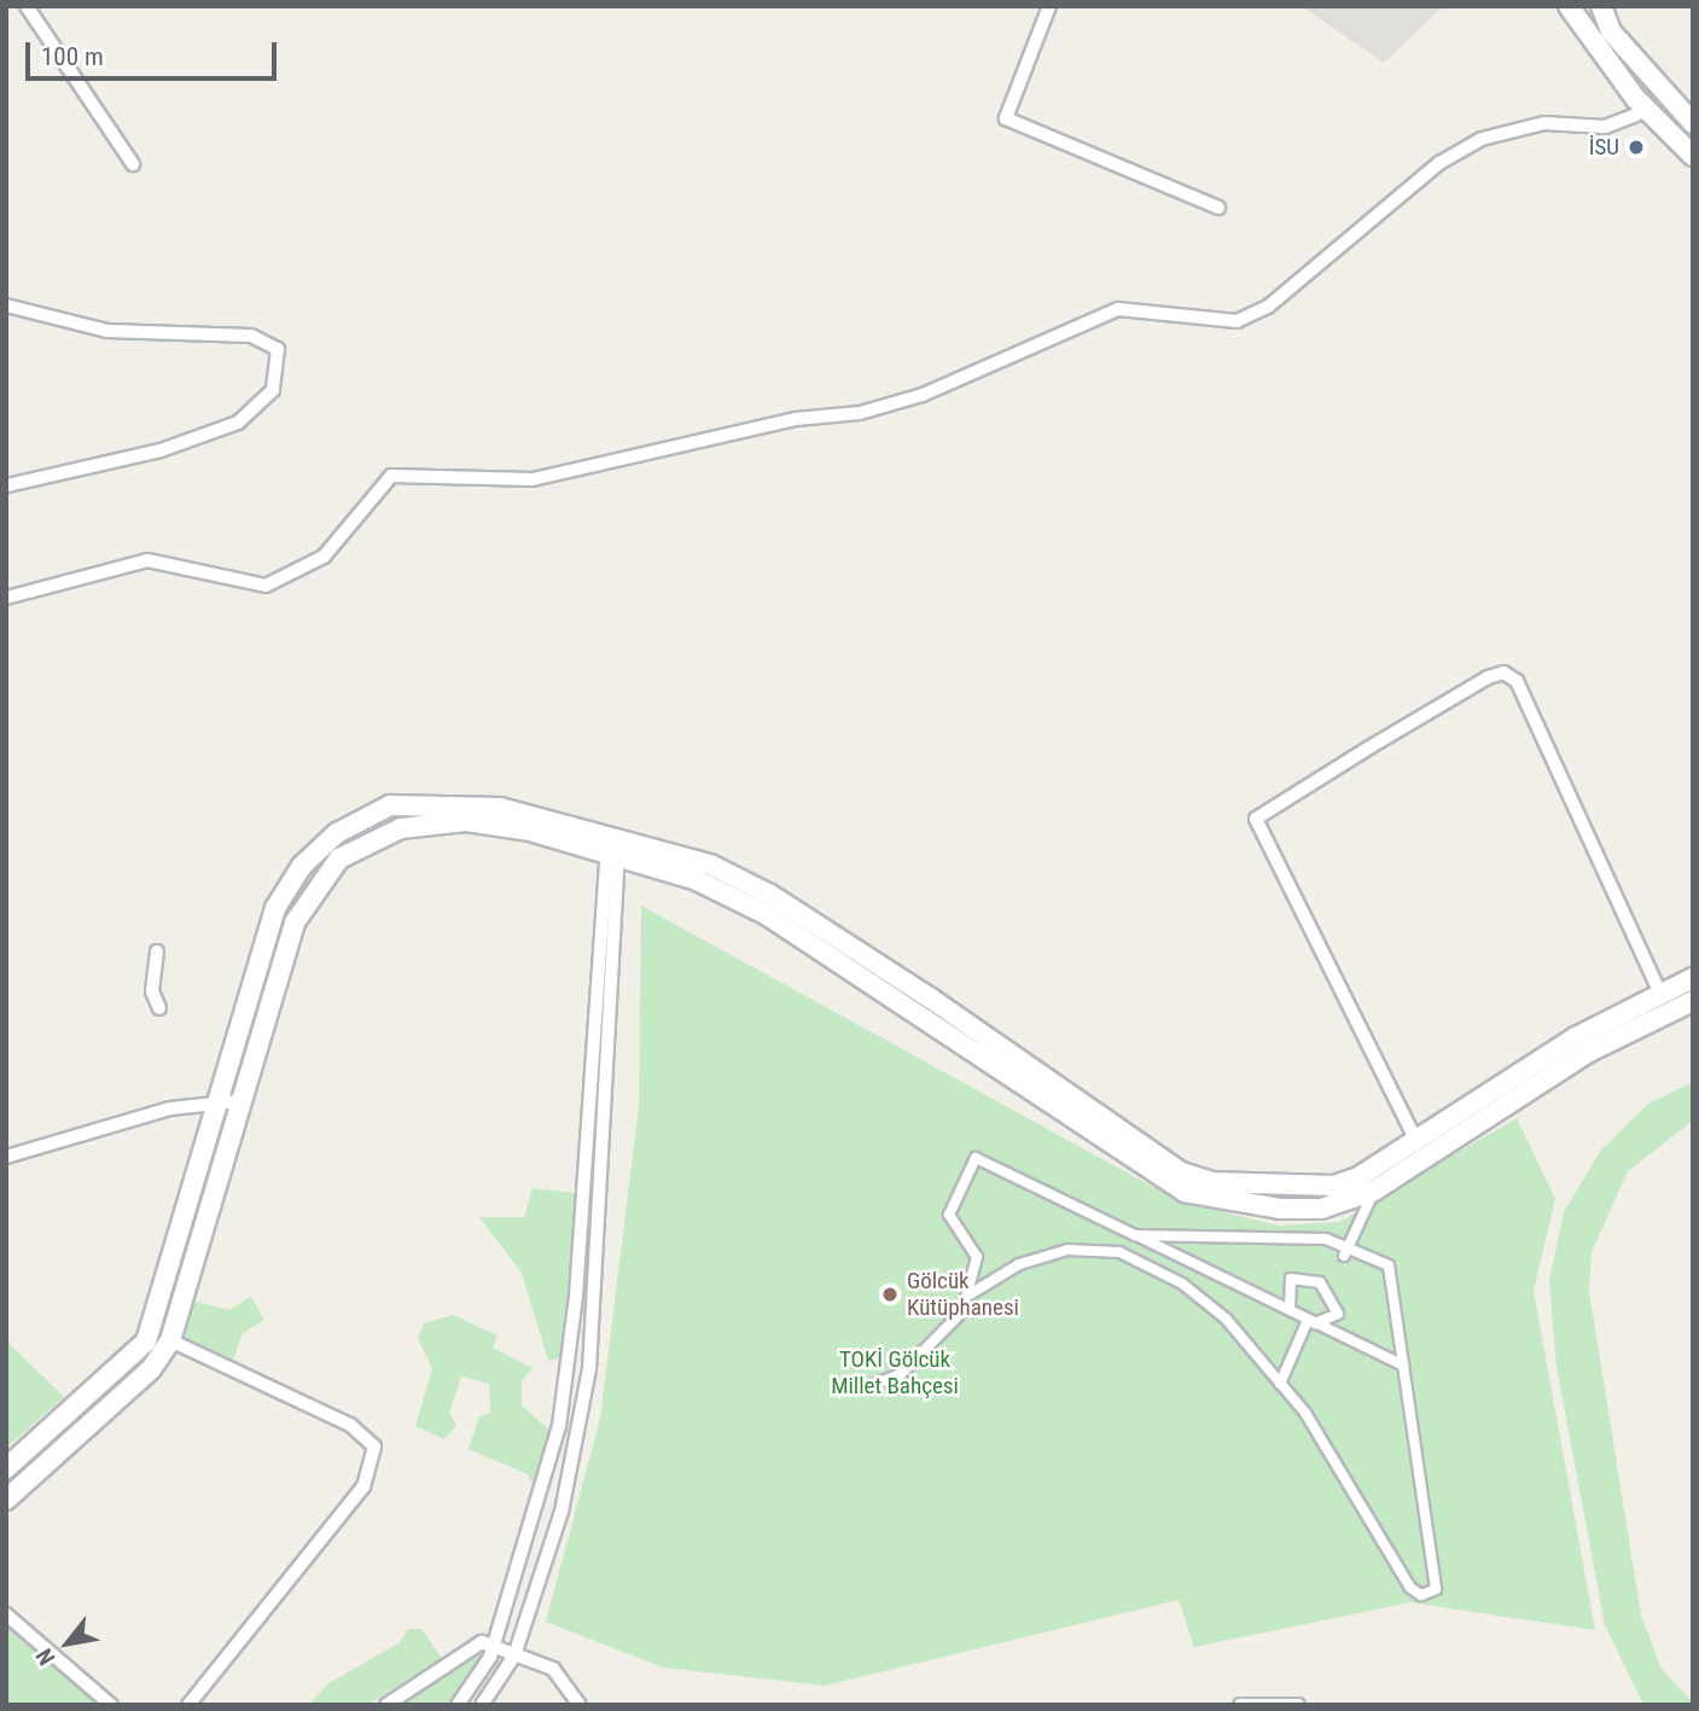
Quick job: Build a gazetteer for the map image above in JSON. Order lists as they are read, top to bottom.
{
  "parks": ["TOKİ Gölcük Millet Bahçesi"],
  "places": ["İSU", "Gölcük Kütüphanesi"],
  "scale_bar": "100 m",
  "north": "bottom left"
}
